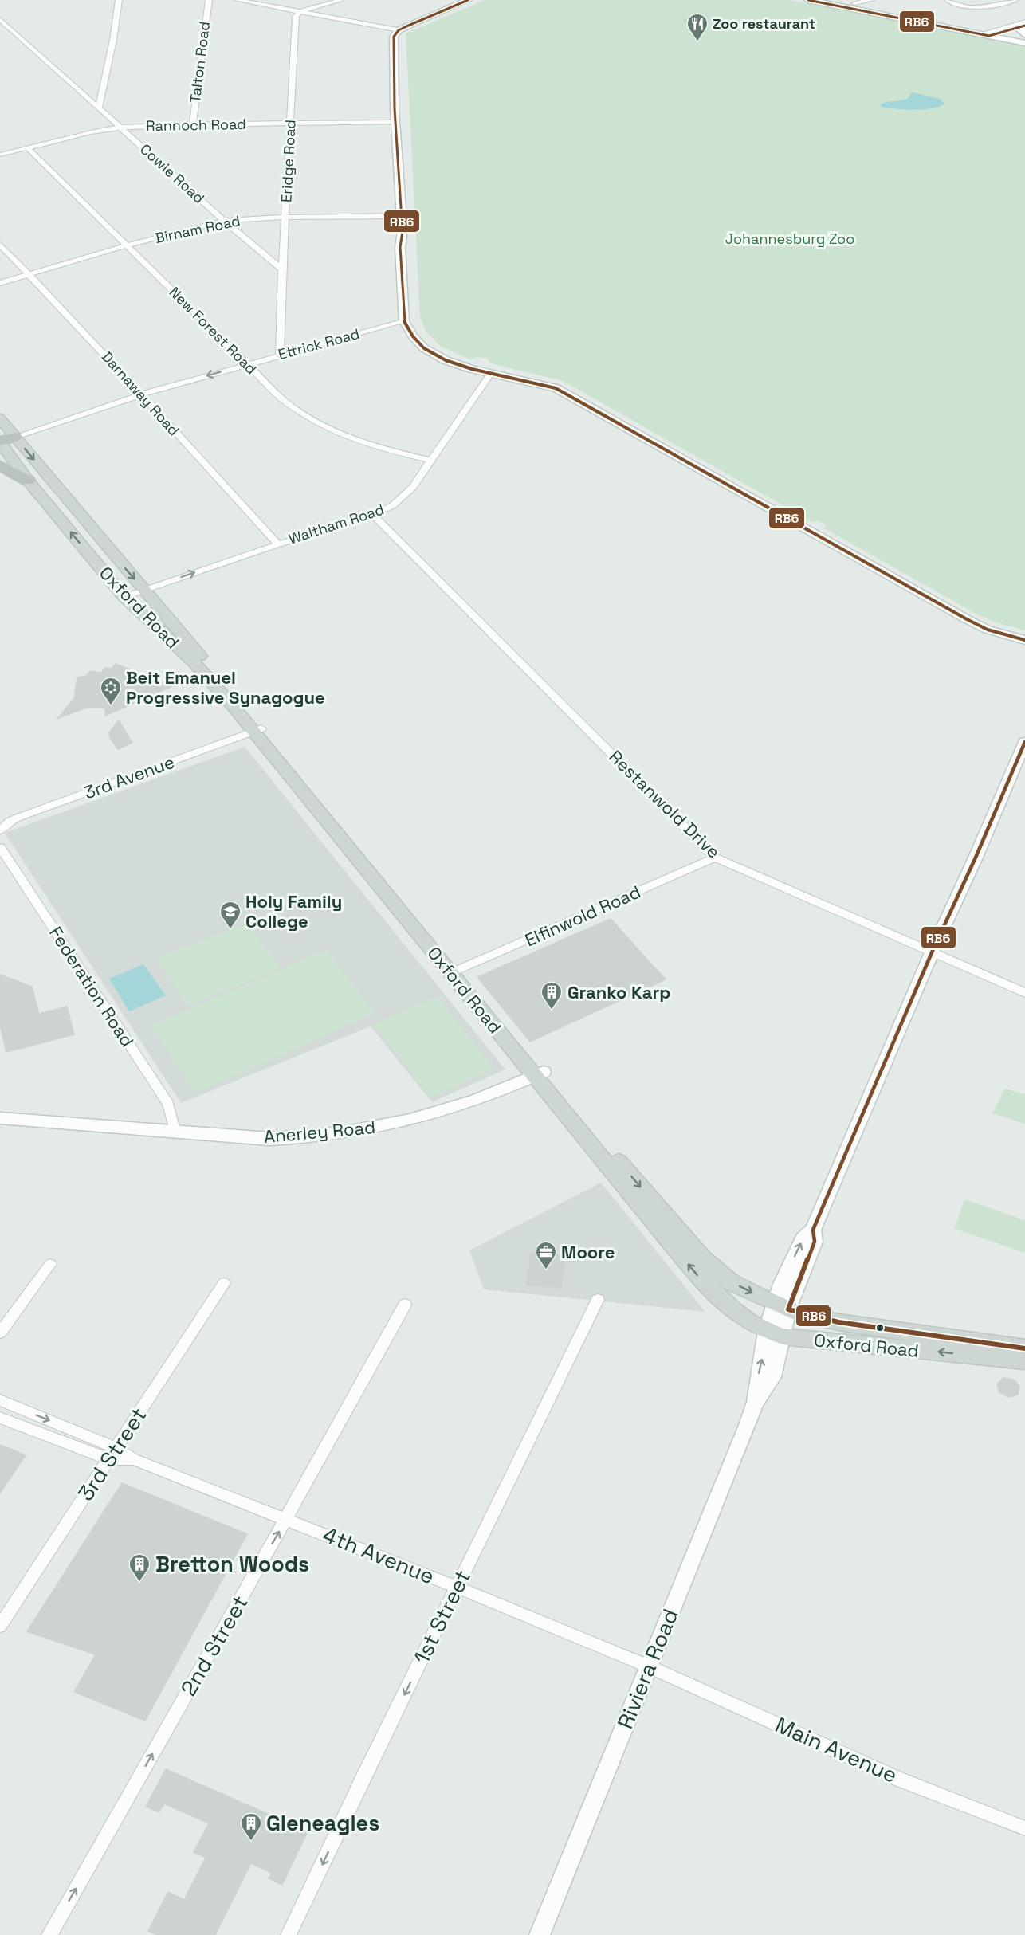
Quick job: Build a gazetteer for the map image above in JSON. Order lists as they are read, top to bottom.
{
  "streets": {
    "main road": ["Oxford Road", "Anerley Road", "Riviera Road"],
    "street": [
      "Talton Road",
      "Rannoch Road",
      "Eridge Road",
      "Cowie Road",
      "Birnam Road",
      "New Forest Road",
      "Ettrick Road",
      "Darnaway Road",
      "Waltham Road",
      "3rd Avenue",
      "Restanwold Drive",
      "Elfinwold Road",
      "Federation Road",
      "3rd Street",
      "4th Avenue",
      "1st Street",
      "2nd Street",
      "Main Avenue"
    ]
  },
  "crossings": [
    ["Talton Road", "Rannoch Road"],
    ["Rannoch Road", "Eridge Road"],
    ["Rannoch Road", "Cowie Road"],
    ["Rannoch Road", "New Forest Road"],
    ["Eridge Road", "Cowie Road"],
    ["Eridge Road", "Birnam Road"],
    ["Eridge Road", "Ettrick Road"],
    ["Cowie Road", "Birnam Road"],
    ["Birnam Road", "New Forest Road"],
    ["Birnam Road", "Darnaway Road"],
    ["New Forest Road", "Ettrick Road"],
    ["New Forest Road", "Waltham Road"],
    ["Ettrick Road", "Darnaway Road"],
    ["Ettrick Road", "Oxford Road"],
    ["Darnaway Road", "Waltham Road"],
    ["Waltham Road", "Oxford Road"],
    ["Waltham Road", "Restanwold Drive"],
    ["Oxford Road", "3rd Avenue"],
    ["Oxford Road", "Elfinwold Road"],
    ["Oxford Road", "Anerley Road"],
    ["Oxford Road", "Riviera Road"],
    ["Restanwold Drive", "Elfinwold Road"],
    ["Restanwold Drive", "Riviera Road"],
    ["Federation Road", "Anerley Road"],
    ["3rd Street", "4th Avenue"],
    ["4th Avenue", "1st Street"],
    ["4th Avenue", "2nd Street"],
    ["4th Avenue", "Riviera Road"],
    ["4th Avenue", "Main Avenue"],
    ["Riviera Road", "Main Avenue"]
  ],
  "one_way": ["1st Street", "2nd Street"],
  "parks": ["Johannesburg Zoo"],
  "places": {
    "restaurant": ["Zoo restaurant"],
    "synagogue": ["Beit Emanuel Progressive Synagogue"],
    "school or university": ["Holy Family College"],
    "building": ["Granko Karp", "Bretton Woods", "Gleneagles"],
    "office": ["Moore"]
  },
  "lines": ["transit line RB6"]
}
